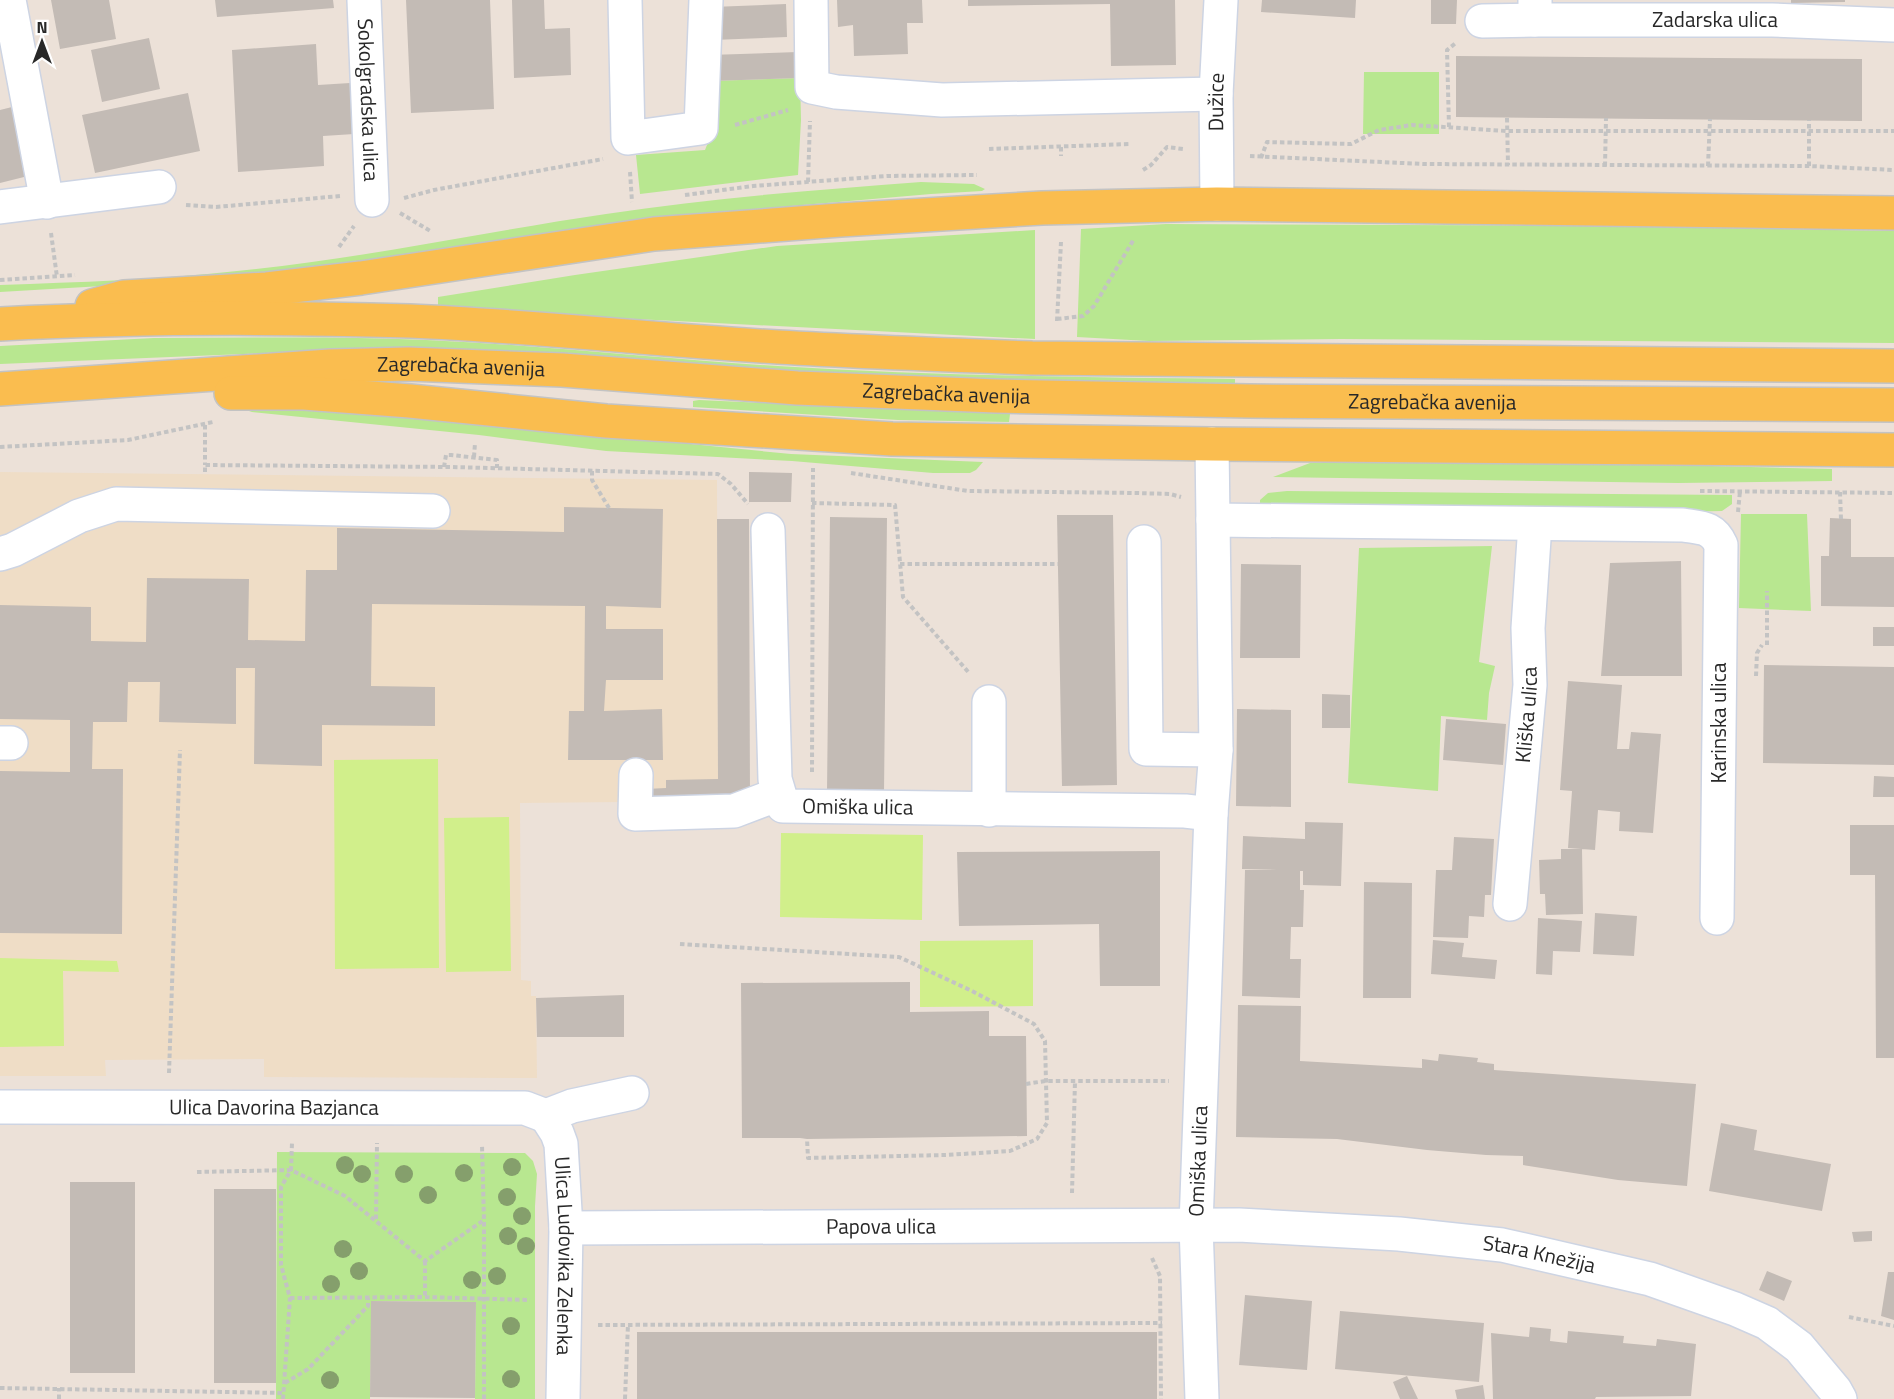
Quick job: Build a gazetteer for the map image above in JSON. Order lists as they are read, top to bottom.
{
  "streets": {
    "main road": ["Zagrebačka avenija"],
    "street": [
      "Zadarska ulica",
      "Sokolgradska ulica",
      "Dužice",
      "Kliška ulica",
      "Karinska ulica",
      "Omiška ulica",
      "Ulica Davorina Bazjanca",
      "Papova ulica",
      "Stara Knežija",
      "Ulica Ludovika Zelenka"
    ]
  },
  "crossings": [
    ["Kliška ulica", "Karinska ulica"],
    ["Omiška ulica", "Papova ulica"],
    ["Omiška ulica", "Stara Knežija"],
    ["Ulica Davorina Bazjanca", "Ulica Ludovika Zelenka"],
    ["Papova ulica", "Stara Knežija"],
    ["Papova ulica", "Ulica Ludovika Zelenka"]
  ],
  "north": "top"
}
